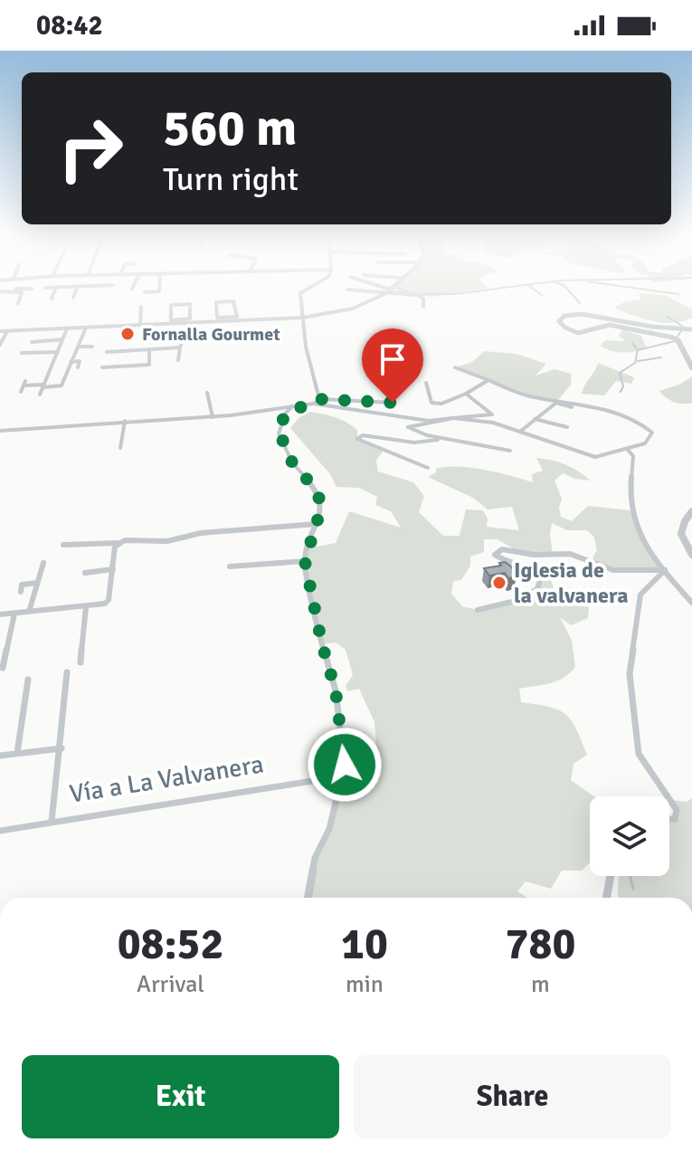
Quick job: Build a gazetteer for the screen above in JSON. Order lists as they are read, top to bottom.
{
  "streets": {
    "street": ["Vía a La Valvanera"]
  },
  "places": ["Fornalla Gourmet", "Iglesia de la valvanera"],
  "page": {
    "status": "08:42",
    "turn": ["560 m", "Turn right"],
    "eta": [
      "08:52",
      "Arrival",
      "10",
      "min",
      "780",
      "m"
    ],
    "buttons": ["Exit", "Share"]
  }
}
